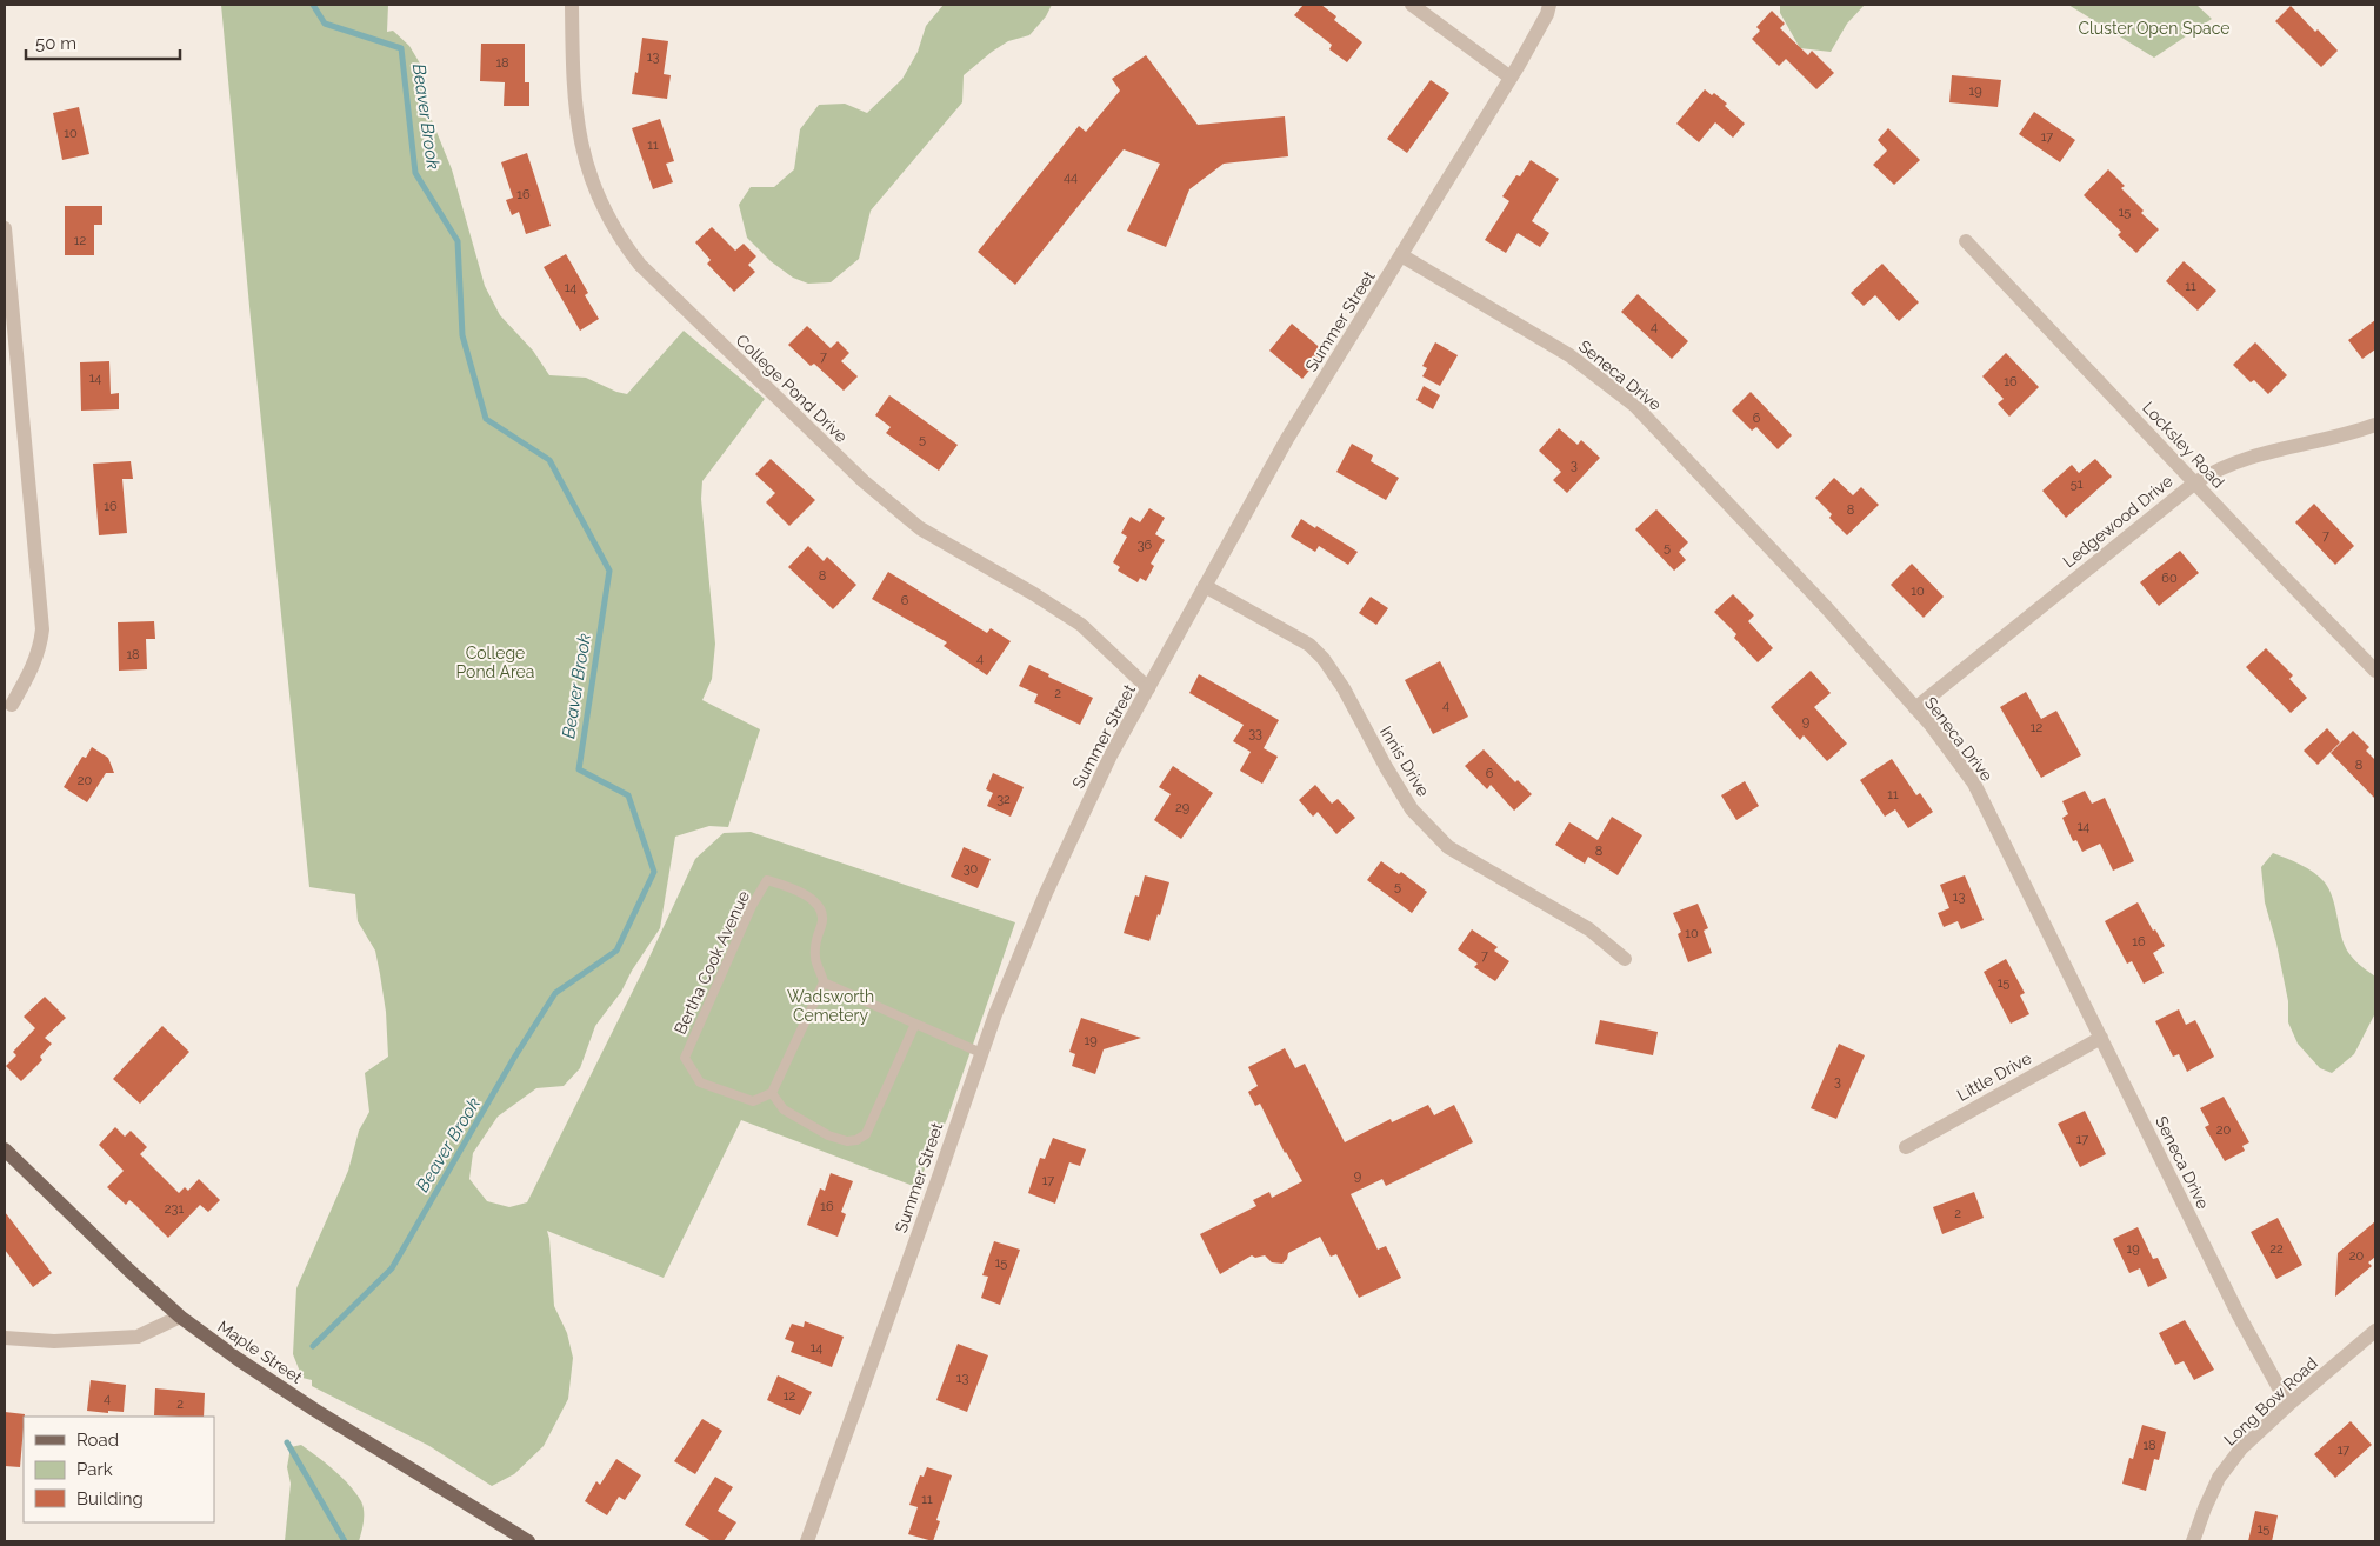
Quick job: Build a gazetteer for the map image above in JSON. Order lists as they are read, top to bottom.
{
  "streets": {
    "main road": ["Maple Street"],
    "street": [
      "Summer Street",
      "Seneca Drive",
      "College Pond Drive",
      "Locksley Road",
      "Ledgewood Drive",
      "Innis Drive",
      "Little Drive",
      "Long Bow Road"
    ],
    "lane": ["Bertha Cook Avenue"]
  },
  "crossings": [
    ["Summer Street", "Seneca Drive"],
    ["Summer Street", "College Pond Drive"],
    ["Summer Street", "Innis Drive"],
    ["Seneca Drive", "Ledgewood Drive"],
    ["Seneca Drive", "Little Drive"],
    ["Seneca Drive", "Long Bow Road"],
    ["Locksley Road", "Ledgewood Drive"]
  ],
  "water": ["Beaver Brook"],
  "parks": ["Cluster Open Space", "College Pond Area", "Wadsworth Cemetery"],
  "house_numbers": [
    "13",
    "18",
    "19",
    "10",
    "17",
    "11",
    "44",
    "16",
    "15",
    "12",
    "11",
    "14",
    "4",
    "7",
    "14",
    "16",
    "6",
    "5",
    "3",
    "51",
    "16",
    "8",
    "7",
    "36",
    "5",
    "8",
    "60",
    "10",
    "6",
    "18",
    "4",
    "2",
    "4",
    "9",
    "12",
    "33",
    "8",
    "6",
    "20",
    "11",
    "32",
    "29",
    "14",
    "8",
    "30",
    "5",
    "13",
    "10",
    "16",
    "7",
    "15",
    "19",
    "3",
    "20",
    "17",
    "9",
    "17",
    "16",
    "231",
    "2",
    "19",
    "22",
    "20",
    "15",
    "14",
    "13",
    "12",
    "4",
    "2",
    "18",
    "17",
    "11",
    "15"
  ],
  "legend": ["Road", "Park", "Building"],
  "scale_bar": "50 m"
}
